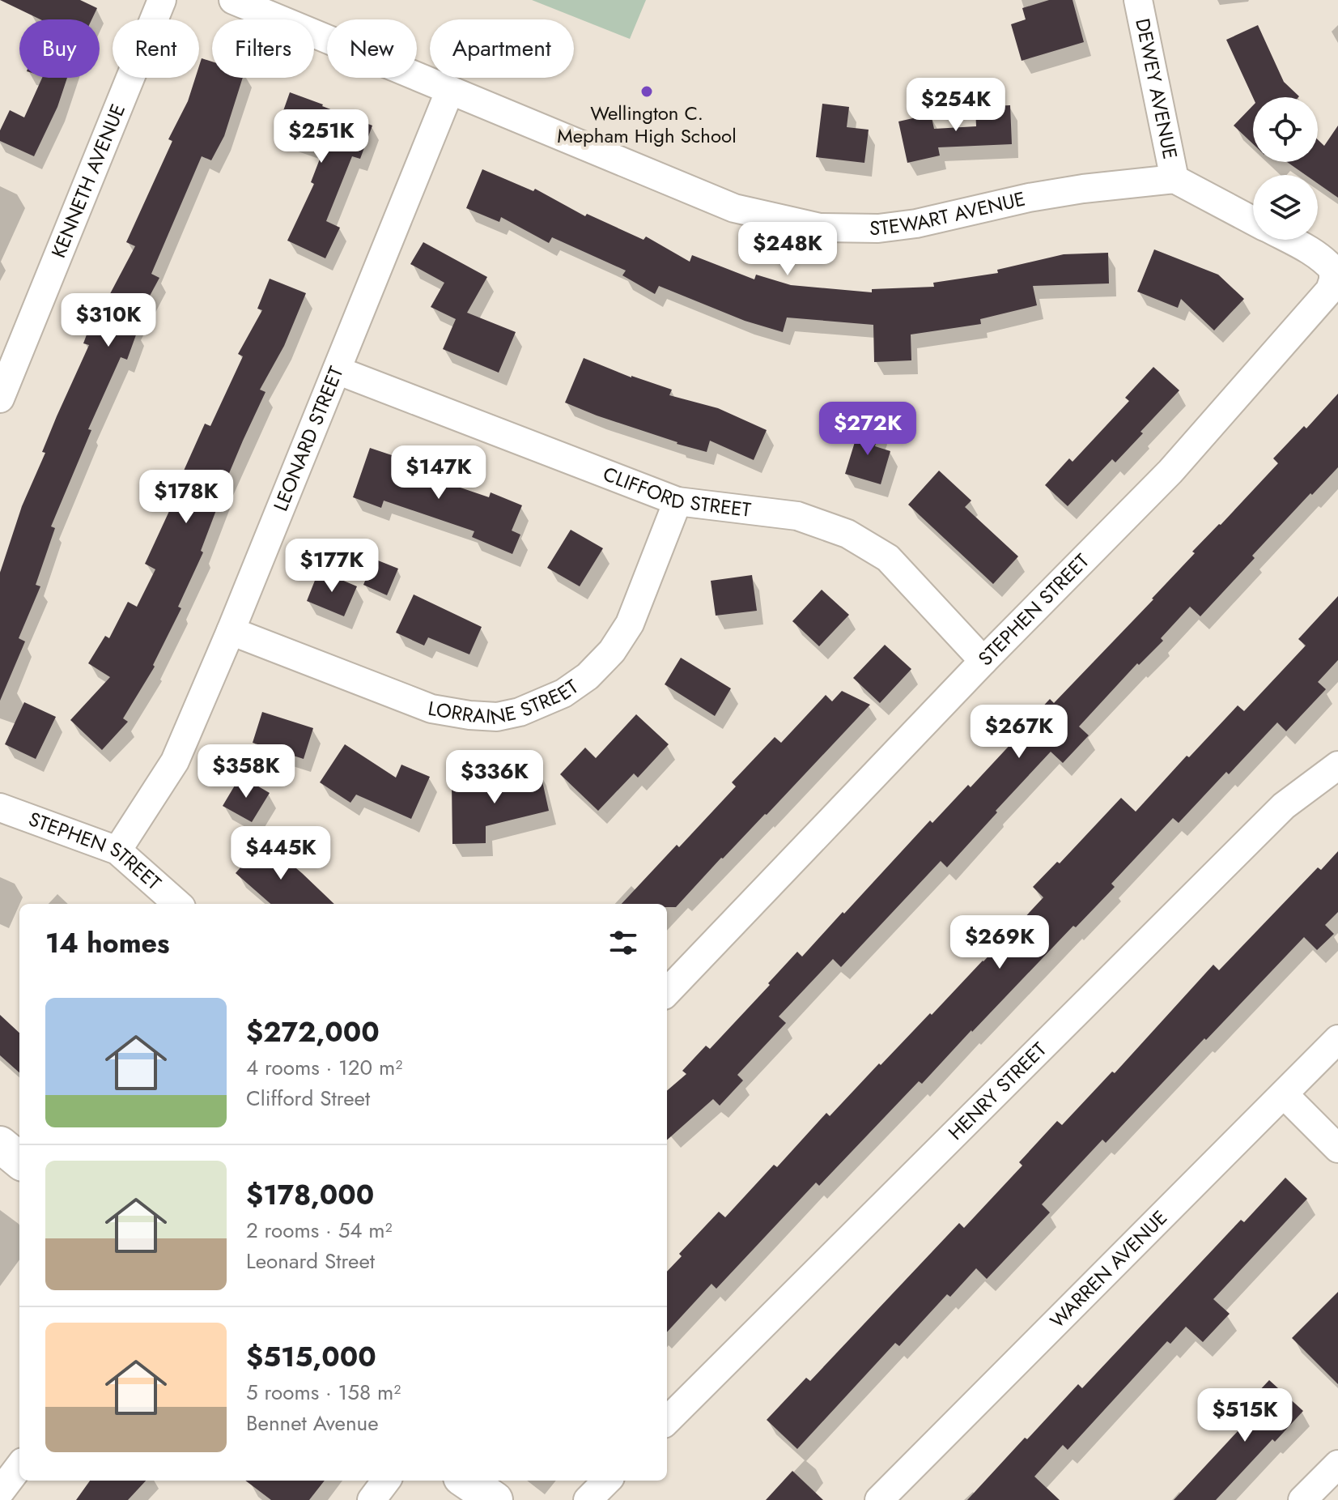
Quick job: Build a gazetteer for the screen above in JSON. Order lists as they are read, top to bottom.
{
  "streets": {
    "street": [
      "DEWEY AVENUE",
      "KENNETH AVENUE",
      "STEWART AVENUE",
      "LEONARD STREET",
      "CLIFFORD STREET",
      "STEPHEN STREET",
      "LORRAINE STREET",
      "HENRY STREET",
      "WARREN AVENUE"
    ]
  },
  "crossings": [
    ["DEWEY AVENUE", "STEWART AVENUE"],
    ["STEWART AVENUE", "LEONARD STREET"],
    ["LEONARD STREET", "CLIFFORD STREET"],
    ["LEONARD STREET", "STEPHEN STREET"],
    ["LEONARD STREET", "LORRAINE STREET"],
    ["CLIFFORD STREET", "STEPHEN STREET"],
    ["CLIFFORD STREET", "LORRAINE STREET"]
  ],
  "places": ["Wellington C. Mepham High School"],
  "page": {
    "chip": [
      "Buy",
      "Rent",
      "Filters",
      "New",
      "Apartment"
    ],
    "price": [
      "$254K",
      "$251K",
      "$248K",
      "$310K",
      "$272K",
      "$147K",
      "$178K",
      "$177K",
      "$267K",
      "$358K",
      "$336K",
      "$445K",
      "$269K",
      "$515K"
    ],
    "heading": "14 homes",
    "list": [
      {
        "name": "$272,000",
        "note": "4 rooms · 120 m² · Clifford Street"
      },
      {
        "name": "$178,000",
        "note": "2 rooms · 54 m² · Leonard Street"
      },
      {
        "name": "$515,000",
        "note": "5 rooms · 158 m² · Bennet Avenue"
      }
    ]
  }
}
